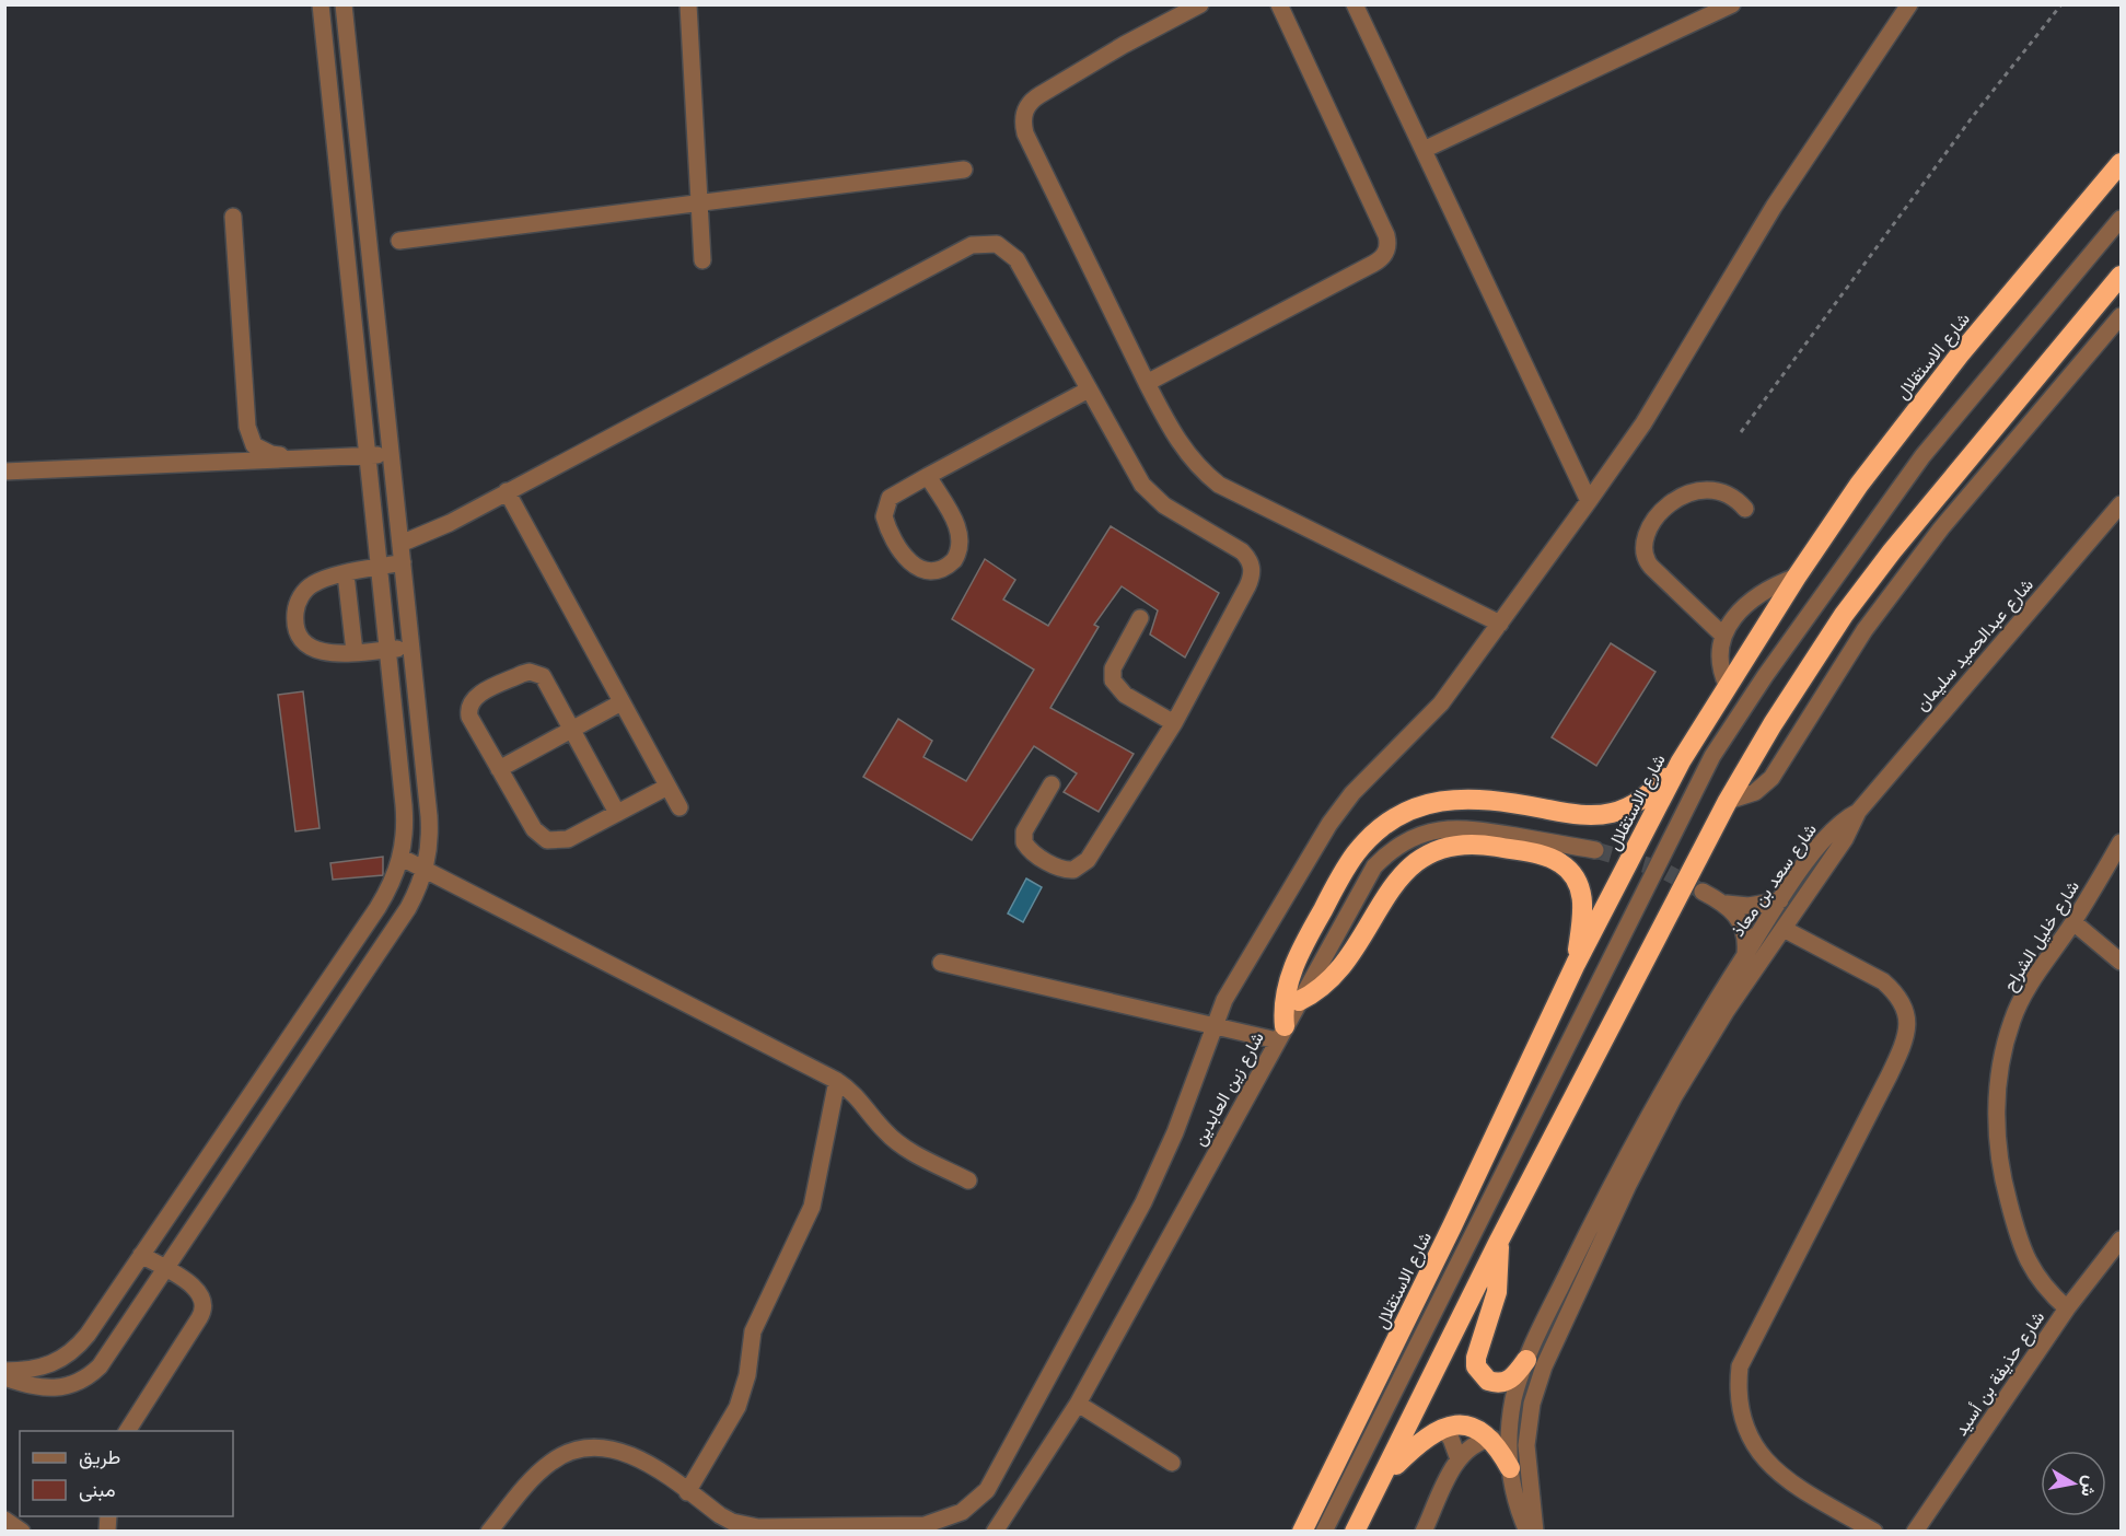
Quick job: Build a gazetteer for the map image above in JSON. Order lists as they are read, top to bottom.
{
  "streets": {
    "highway": ["شارع الاستقلال"],
    "street": [
      "شارع عبدالحميد سليمان",
      "شارع سعد بن معاذ",
      "شارع خليل الشراح",
      "شارع زين العابدين",
      "شارع حذيفة بن أسيد"
    ]
  },
  "crossings": [
    ["شارع عبدالحميد سليمان", "شارع سعد بن معاذ"],
    ["شارع خليل الشراح", "شارع حذيفة بن أسيد"]
  ],
  "legend": ["طريق", "مبنى"],
  "north": "right"
}
